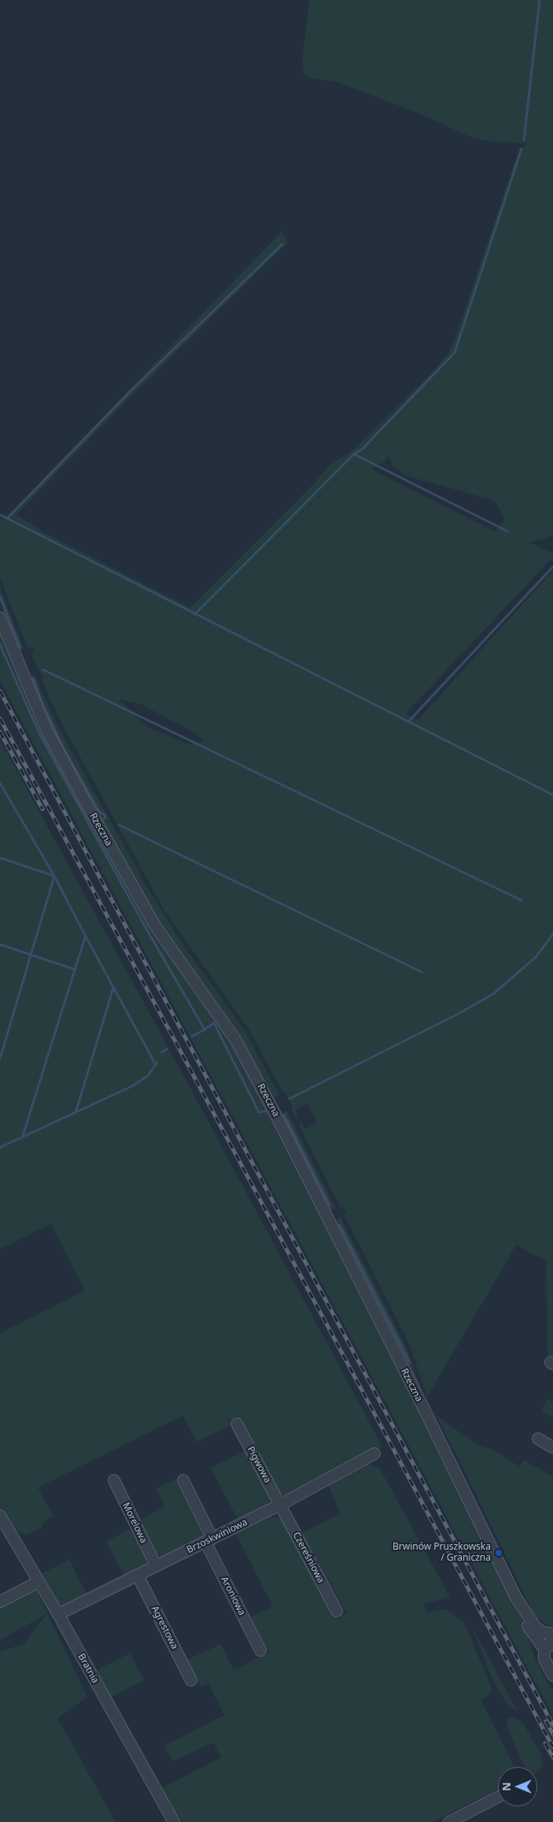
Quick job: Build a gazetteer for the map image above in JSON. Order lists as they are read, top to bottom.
{
  "streets": {
    "street": [
      "Rzeczna",
      "Pigwowa",
      "Morelowa",
      "Brzoskwiniowa",
      "Czereśniowa",
      "Aroniowa",
      "Agrestowa",
      "Bratnia"
    ]
  },
  "crossings": [
    ["Pigwowa", "Brzoskwiniowa"],
    ["Pigwowa", "Czereśniowa"],
    ["Morelowa", "Brzoskwiniowa"],
    ["Brzoskwiniowa", "Czereśniowa"],
    ["Brzoskwiniowa", "Aroniowa"],
    ["Brzoskwiniowa", "Agrestowa"],
    ["Brzoskwiniowa", "Bratnia"]
  ],
  "places": ["Brwinów Pruszkowska / Graniczna"],
  "north": "left"
}
